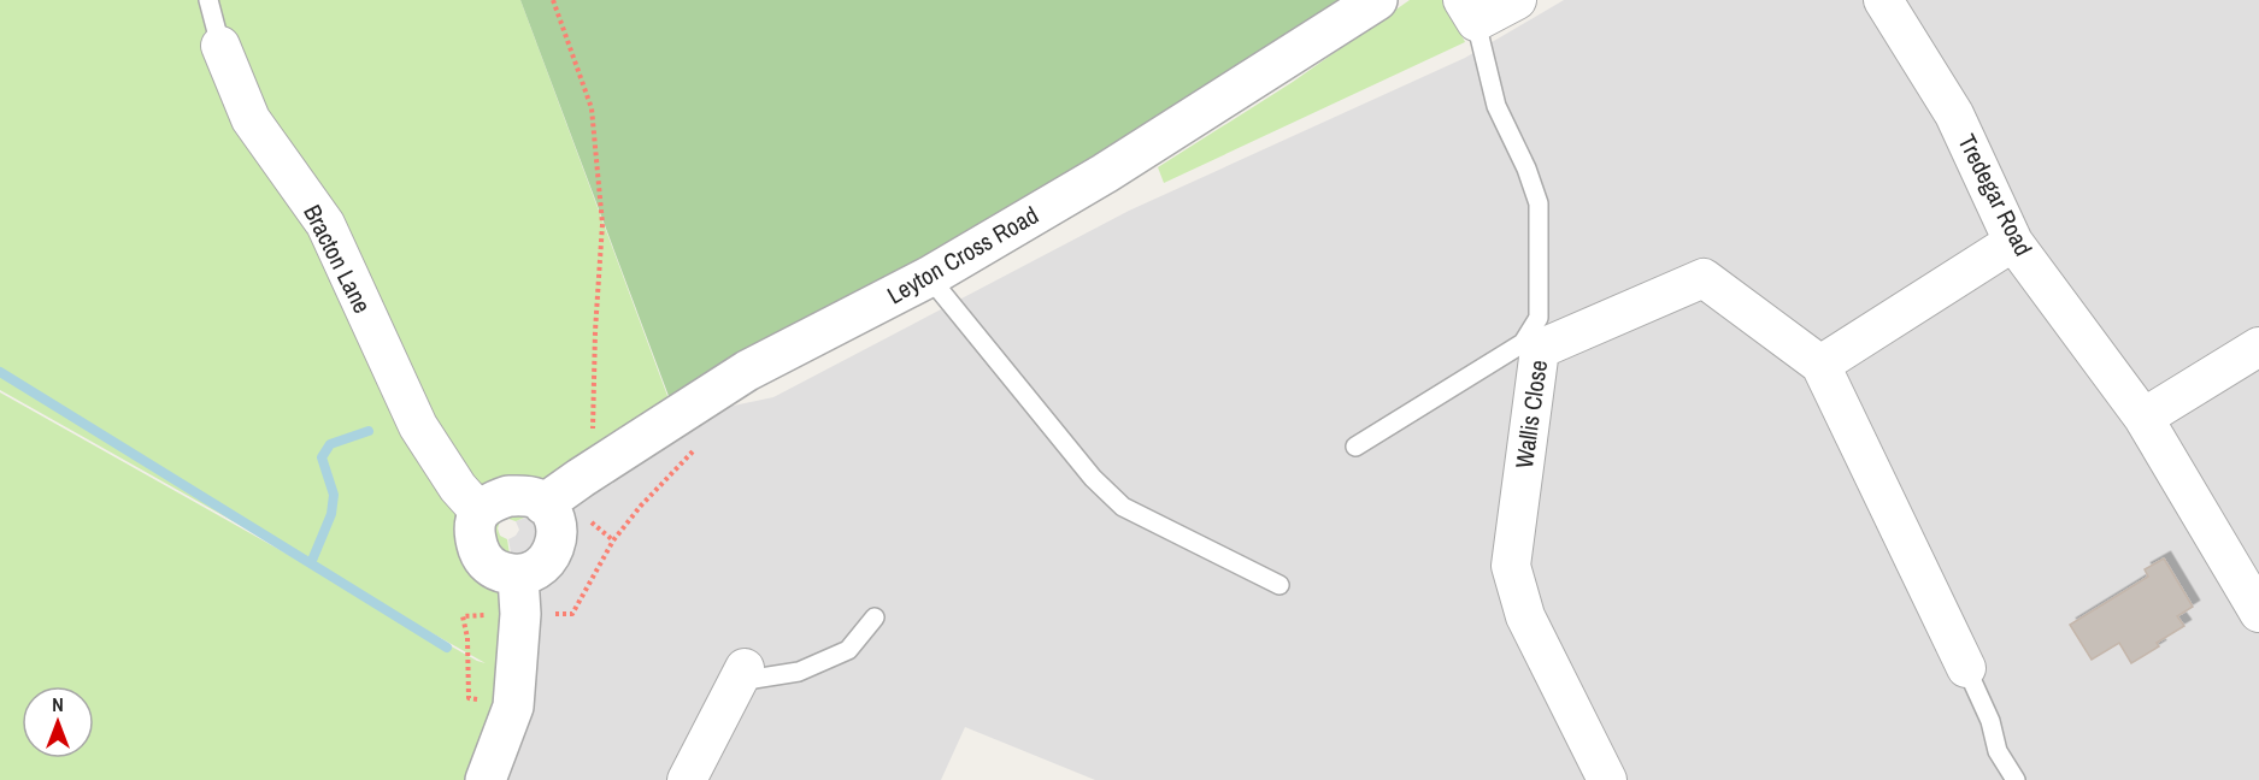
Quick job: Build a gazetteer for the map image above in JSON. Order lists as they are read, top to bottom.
{
  "streets": {
    "street": [
      "Tredegar Road",
      "Leyton Cross Road",
      "Bracton Lane",
      "Wallis Close"
    ]
  },
  "crossings": [
    ["Leyton Cross Road", "Bracton Lane"]
  ],
  "north": "top"
}
